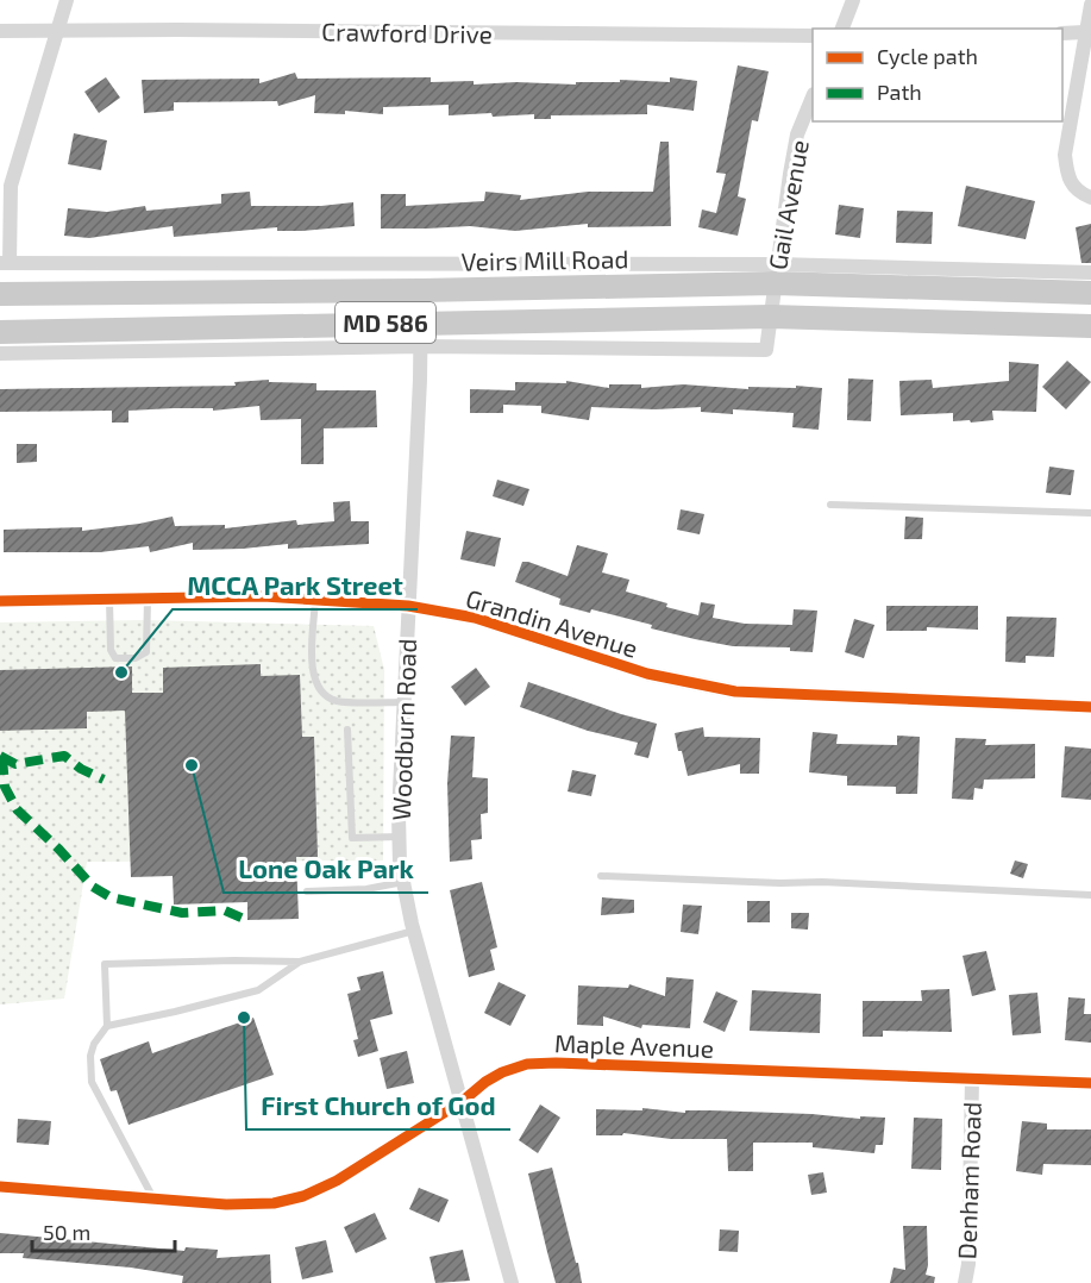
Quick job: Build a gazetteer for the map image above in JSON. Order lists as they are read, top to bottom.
{
  "streets": {
    "main road": ["Veirs Mill Road", "MD 586"],
    "street": [
      "Crawford Drive",
      "Gail Avenue",
      "Grandin Avenue",
      "Woodburn Road",
      "Maple Avenue",
      "Denham Road"
    ]
  },
  "crossings": [
    ["Gail Avenue", "Veirs Mill Road"],
    ["Gail Avenue", "MD 586"],
    ["Veirs Mill Road", "Woodburn Road"],
    ["MD 586", "Woodburn Road"],
    ["Grandin Avenue", "Woodburn Road"],
    ["Woodburn Road", "Maple Avenue"],
    ["Maple Avenue", "Denham Road"]
  ],
  "places": ["MCCA Park Street", "Lone Oak Park", "First Church of God"],
  "legend": ["Cycle path", "Path"],
  "scale_bar": "50 m"
}
